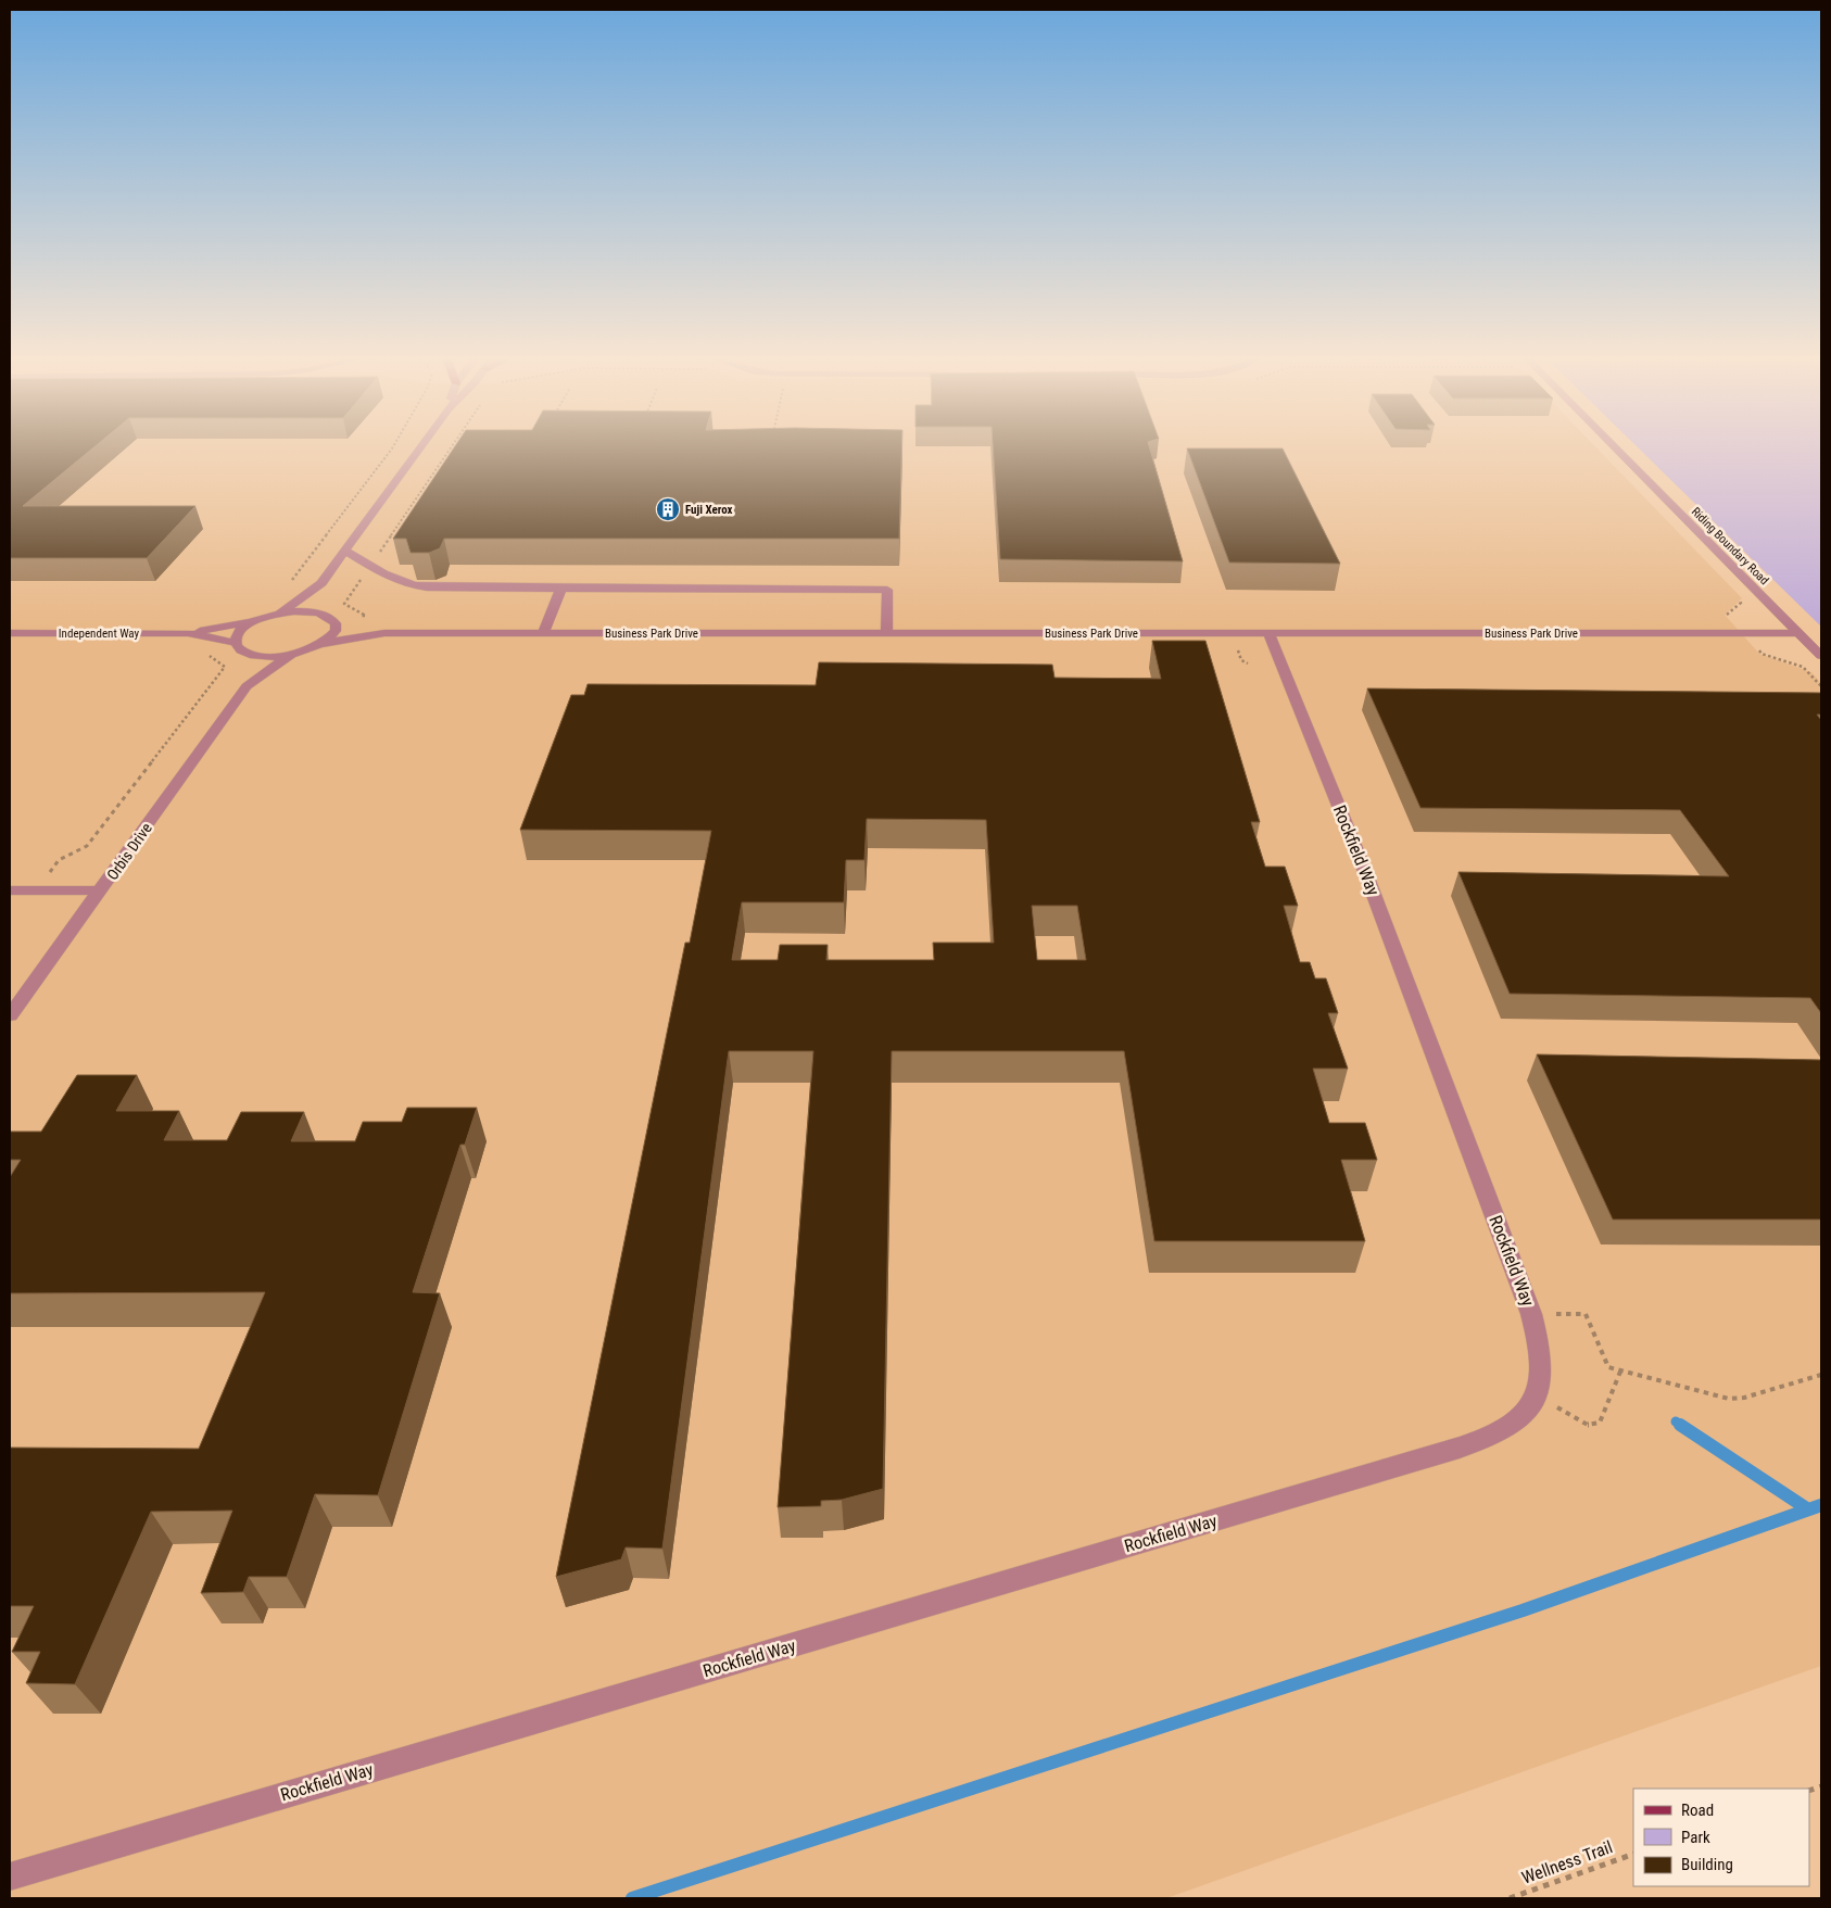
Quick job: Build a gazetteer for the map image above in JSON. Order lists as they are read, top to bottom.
{
  "streets": {
    "street": [
      "Riding Boundary Road",
      "Independent Way",
      "Business Park Drive",
      "Rockfield Way",
      "Orbis Drive"
    ],
    "path": ["Wellness Trail"]
  },
  "crossings": [
    ["Riding Boundary Road", "Business Park Drive"],
    ["Business Park Drive", "Rockfield Way"],
    ["Business Park Drive", "Orbis Drive"]
  ],
  "places": {
    "building": ["Fuji Xerox"]
  },
  "legend": ["Road", "Park", "Building"]
}
